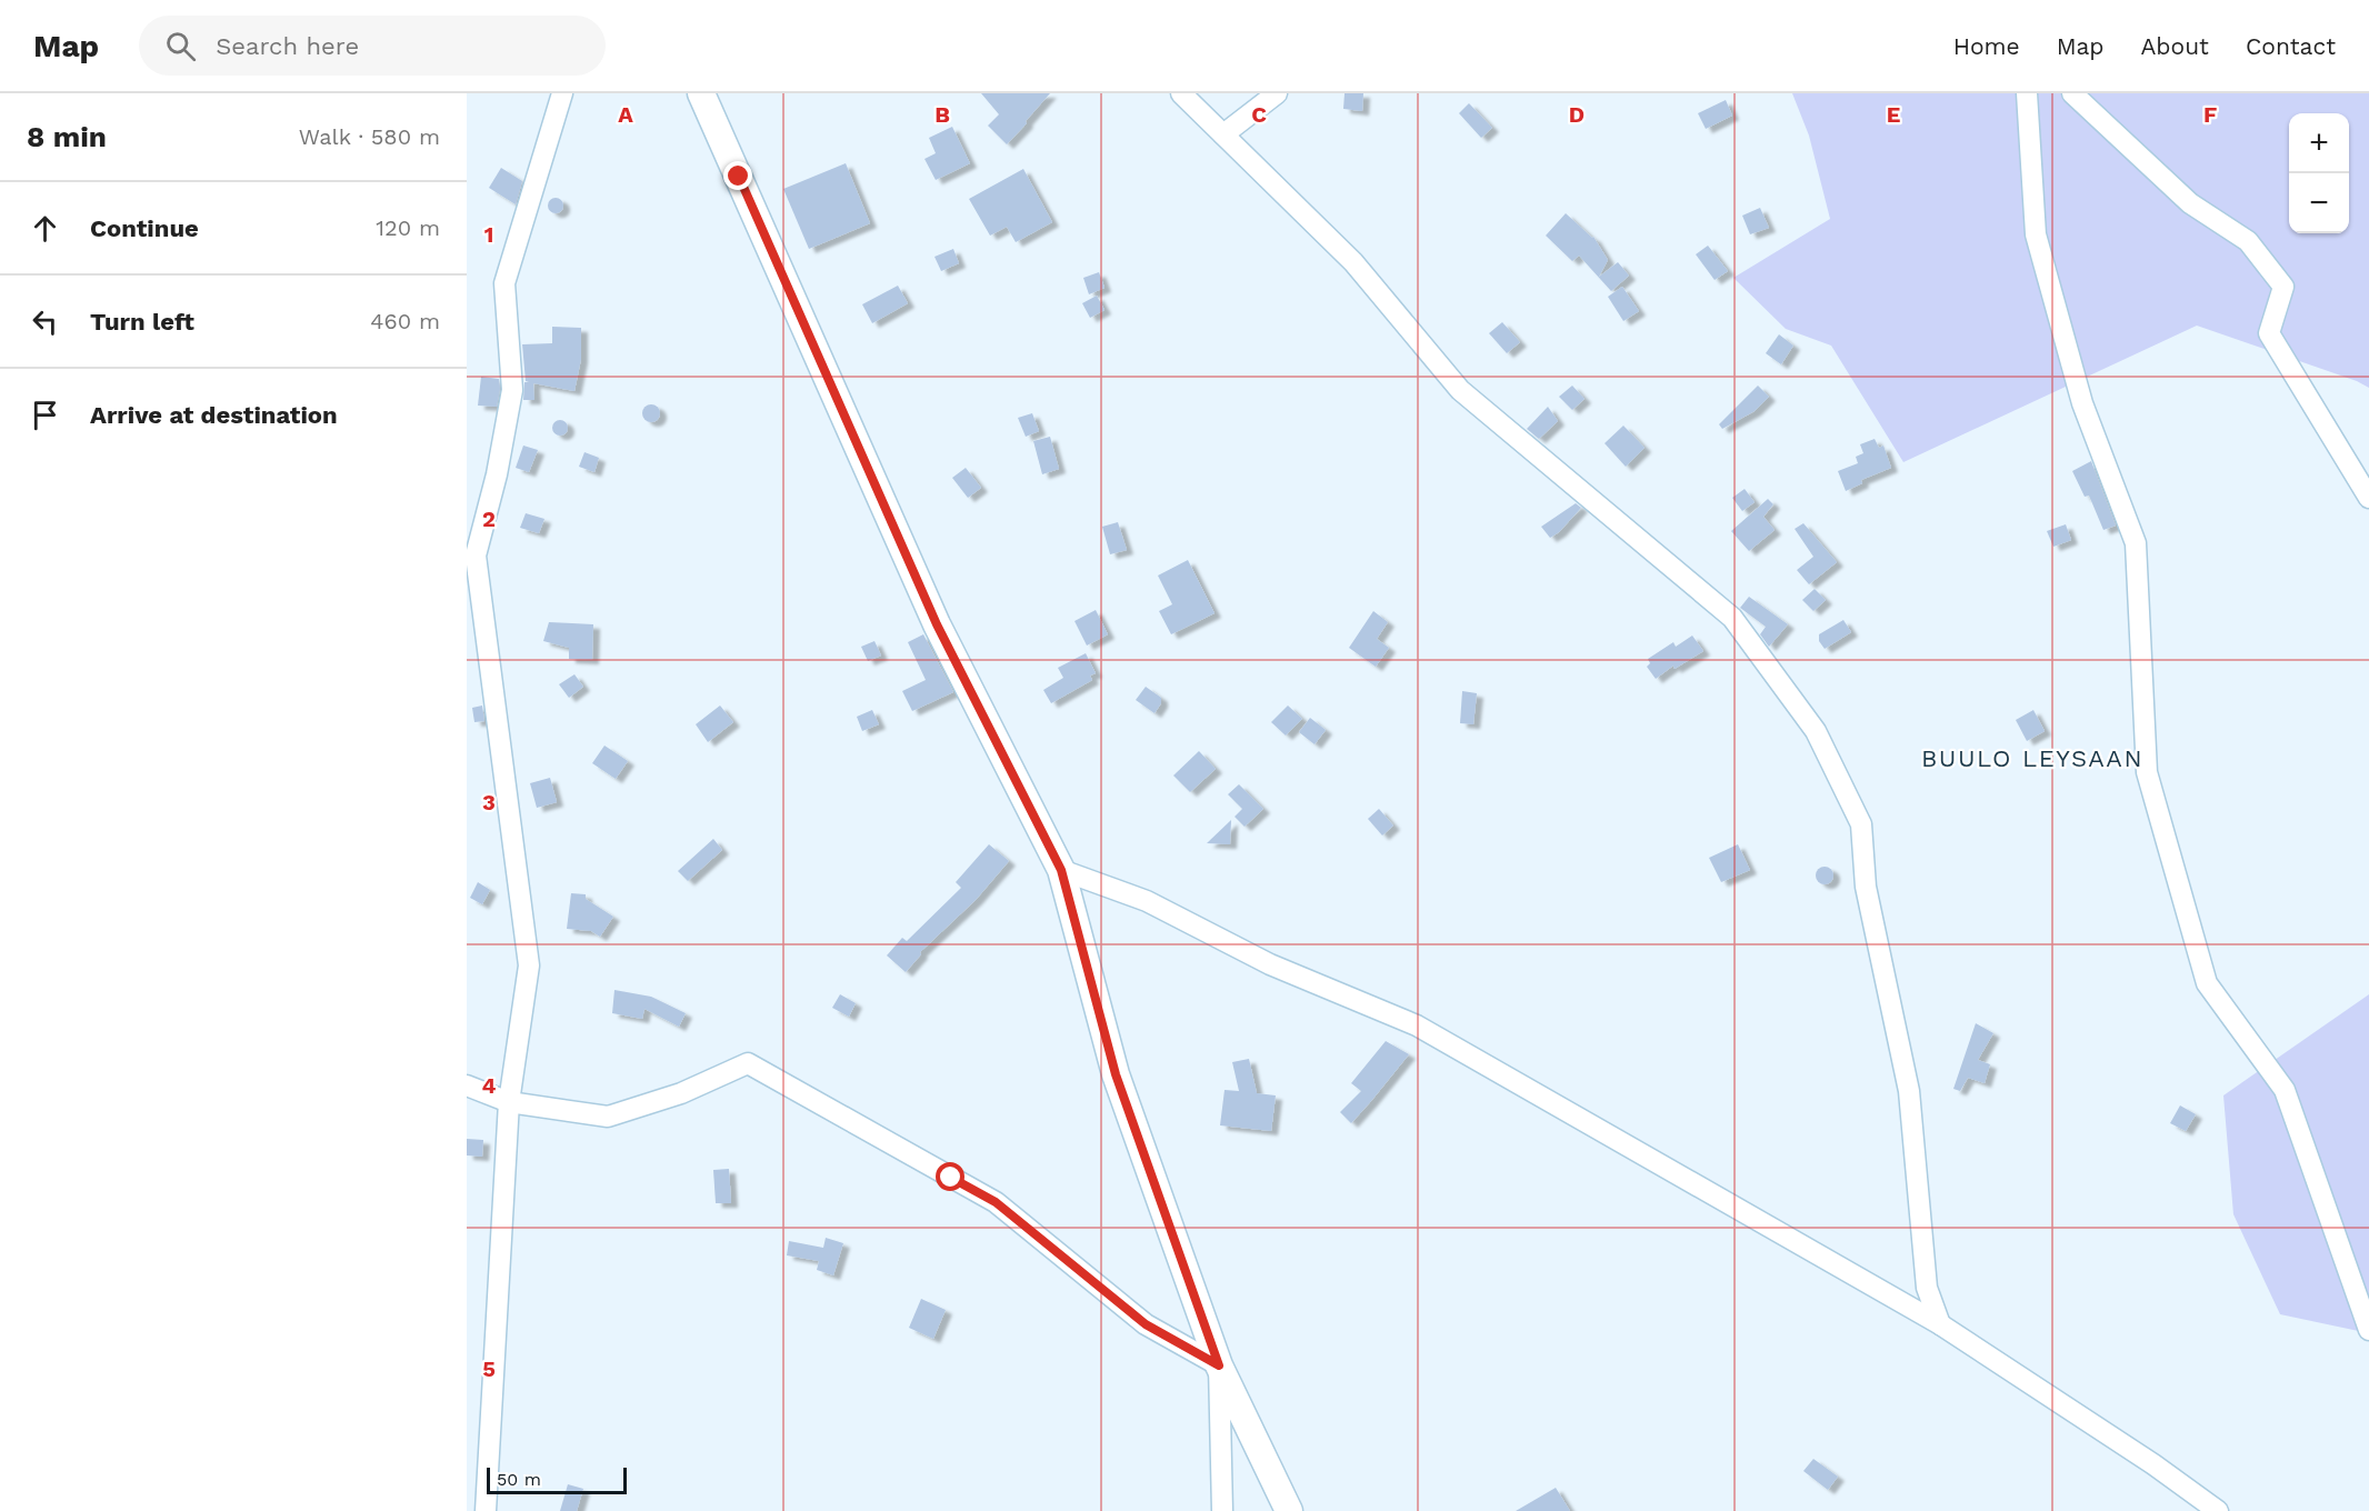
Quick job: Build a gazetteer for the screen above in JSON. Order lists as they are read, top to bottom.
{
  "districts": ["BUULO LEYSAAN"],
  "scale_bar": "50 m",
  "page": {
    "header": "Map",
    "search": "Search here",
    "nav": [
      "Home",
      "Map",
      "About",
      "Contact"
    ],
    "heading": ["8 min", "Walk · 580 m"],
    "map_buttons": ["+", "−"],
    "list": [
      ["Continue", "120 m"],
      ["Turn left", "460 m"],
      "Arrive at destination"
    ],
    "scale": "50 m"
  },
  "grid": {
    "columns": [
      "A",
      "B",
      "C",
      "D",
      "E",
      "F"
    ],
    "rows": [
      "1",
      "2",
      "3",
      "4",
      "5"
    ]
  }
}
